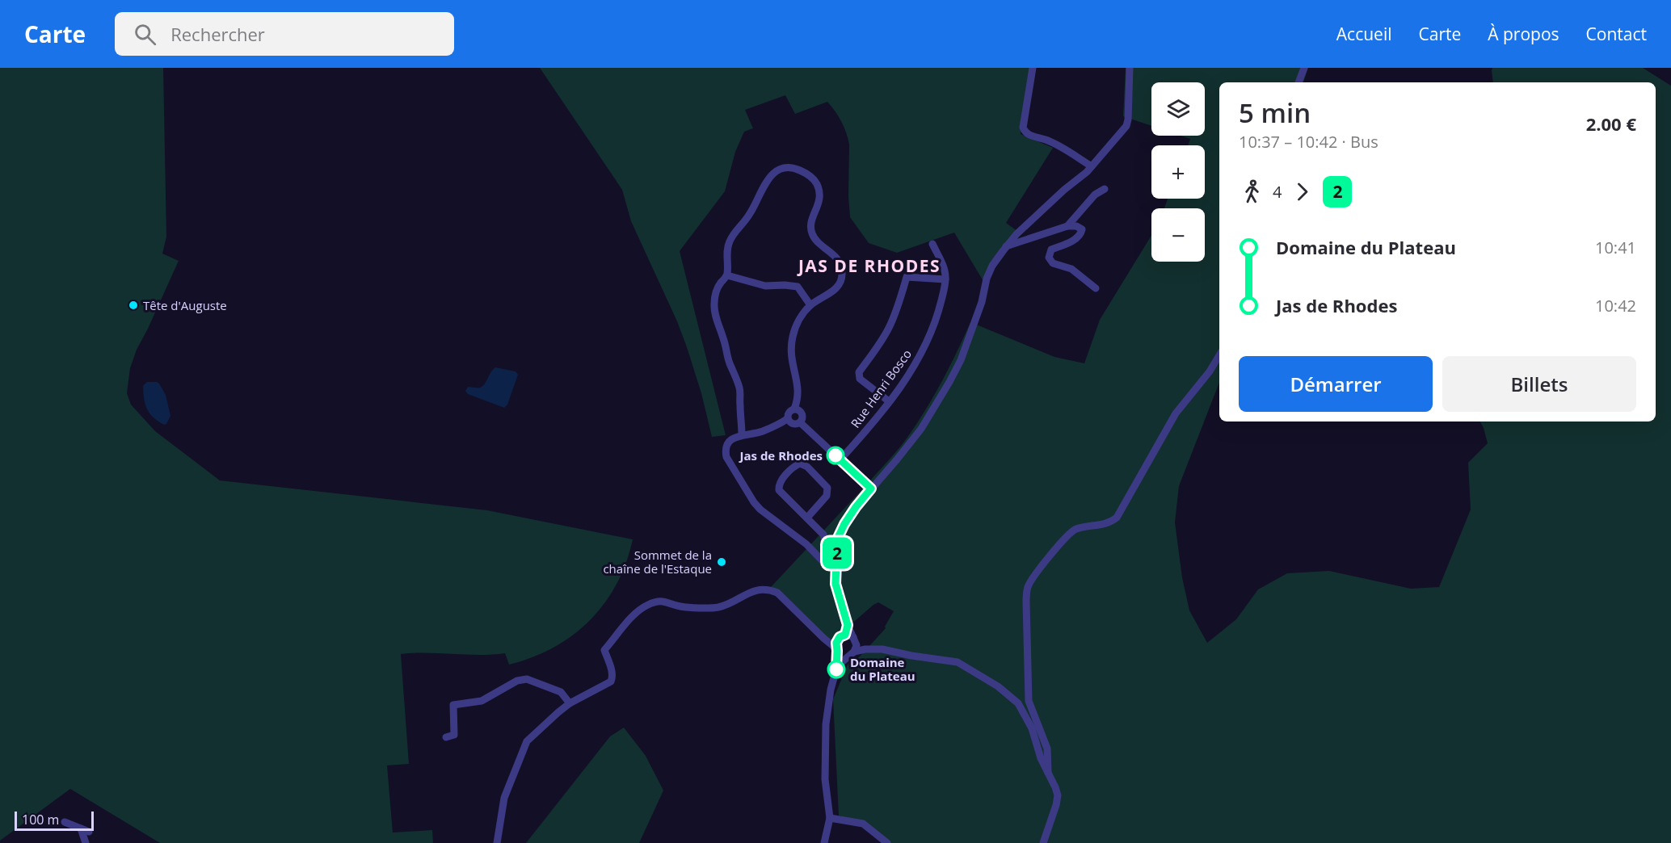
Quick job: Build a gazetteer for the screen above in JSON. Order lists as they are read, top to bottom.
{
  "streets": {
    "street": ["Rue Henri Bosco"]
  },
  "districts": ["JAS DE RHODES"],
  "places": [
    "Tête d'Auguste",
    "Jas de Rhodes",
    "Sommet de la chaîne de l'Estaque",
    "Domaine du Plateau"
  ],
  "lines": ["bus line 2"],
  "scale_bar": "100 m",
  "page": {
    "header": "Carte",
    "search": "Rechercher",
    "nav": [
      "Accueil",
      "Carte",
      "À propos",
      "Contact"
    ],
    "on_map": "2",
    "map_buttons": ["+", "−"],
    "heading": ["5 min", "10:37 – 10:42 · Bus", "2.00 €"],
    "legs": ["4", "2"],
    "list": [
      {
        "name": "Domaine du Plateau",
        "value": "10:41"
      },
      {
        "name": "Jas de Rhodes",
        "value": "10:42"
      }
    ],
    "buttons": ["Démarrer", "Billets"],
    "scale": "100 m"
  }
}
